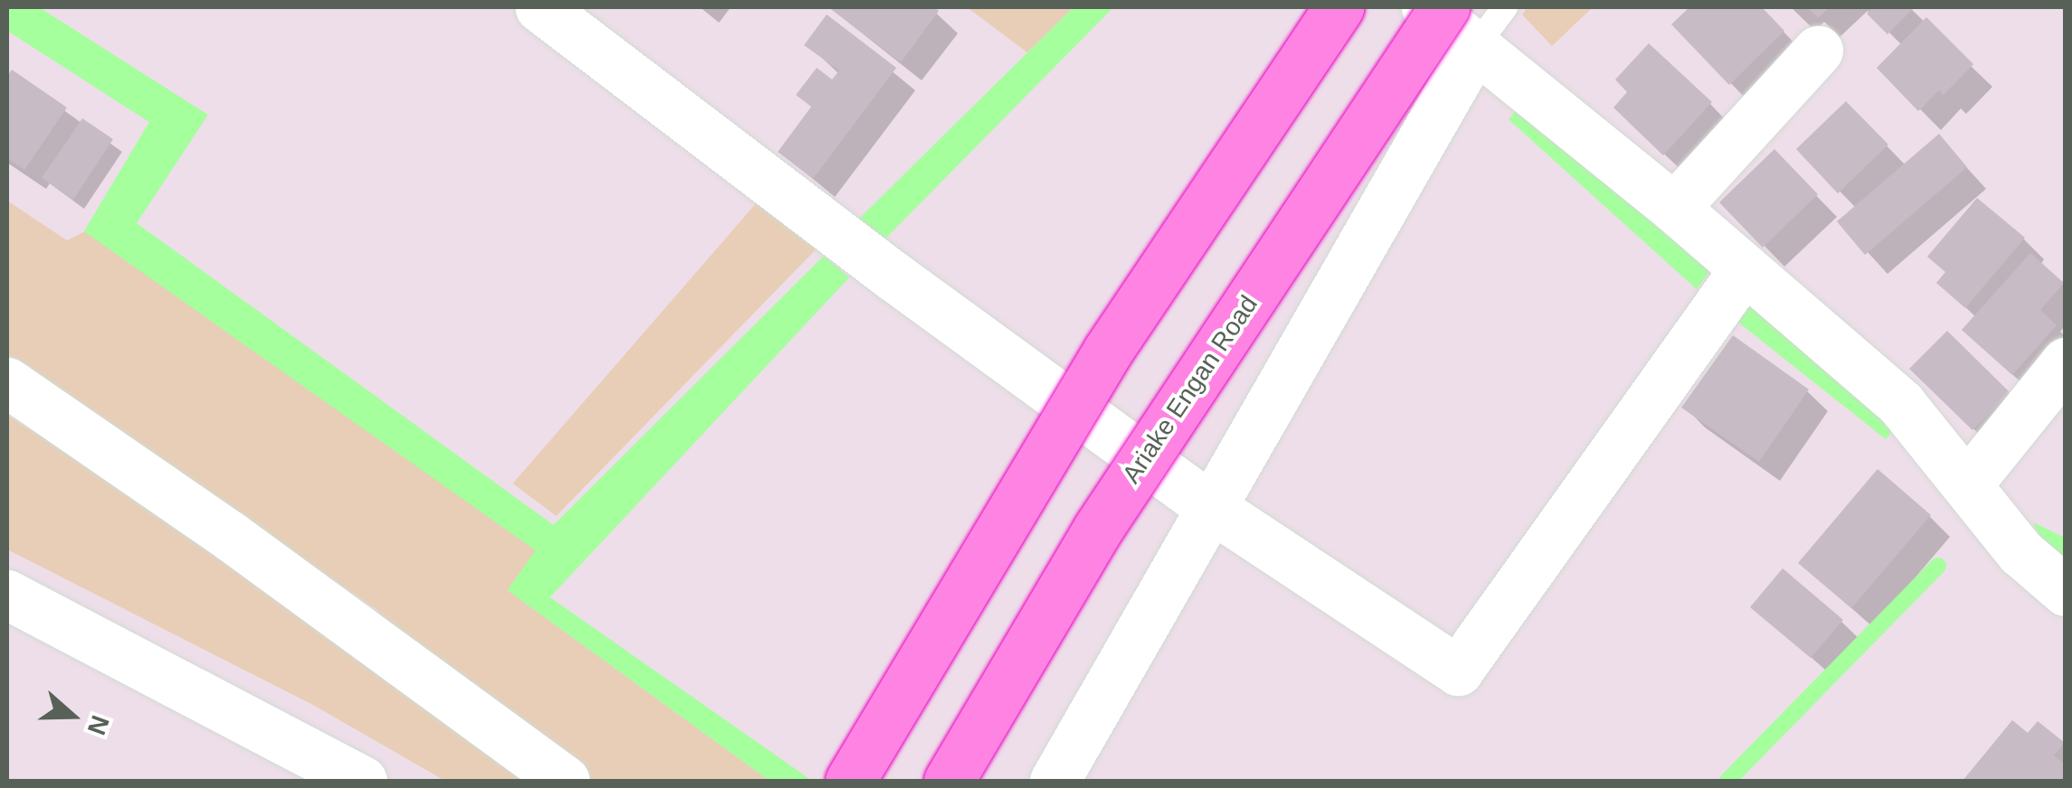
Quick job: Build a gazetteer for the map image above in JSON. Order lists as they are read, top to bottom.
{
  "streets": {
    "highway": ["Ariake Engan Road"]
  },
  "north": "right"
}
